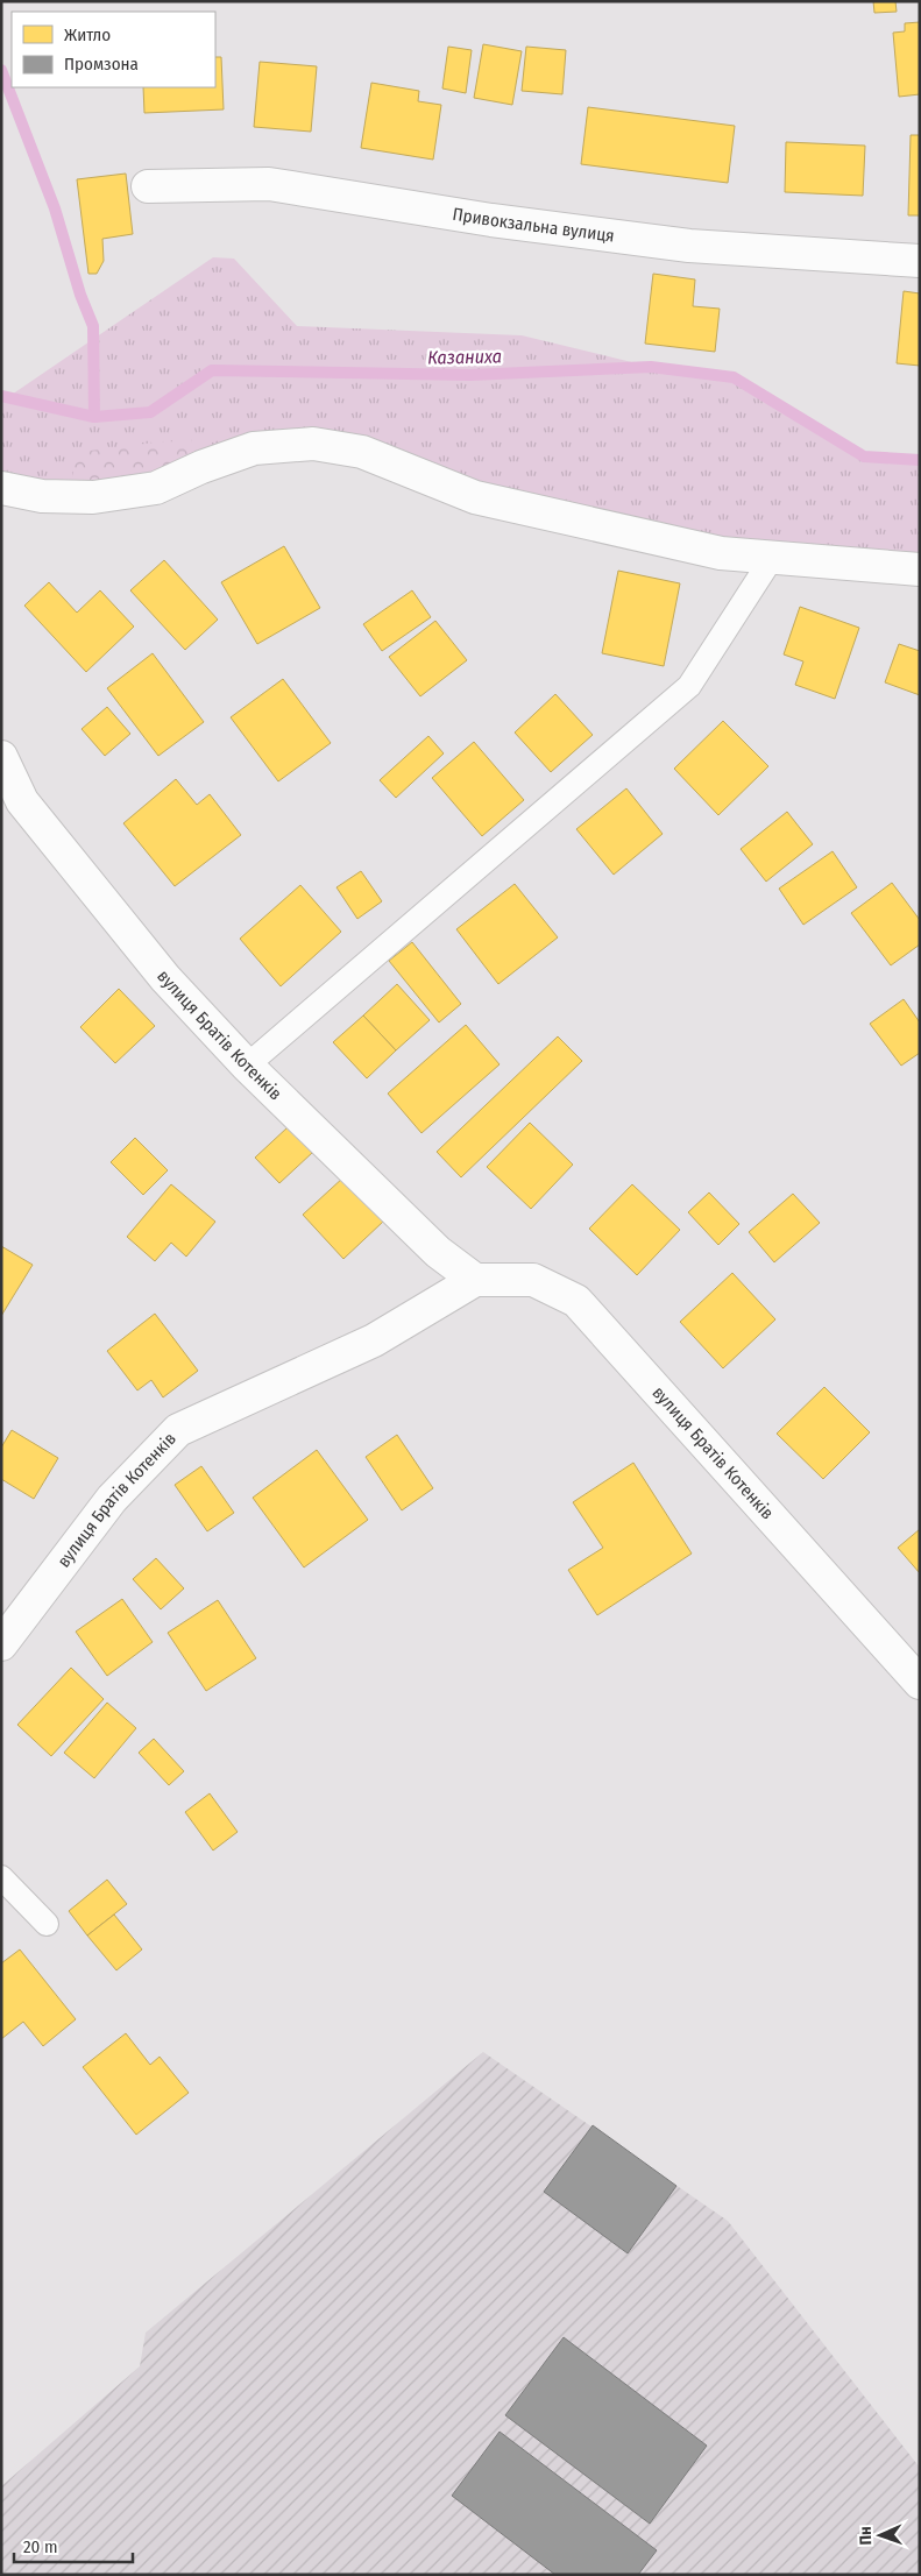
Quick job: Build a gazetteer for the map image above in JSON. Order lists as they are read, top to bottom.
{
  "streets": {
    "street": ["Привокзальна вулиця", "вулиця Братів Котенків"]
  },
  "water": ["Казаниха"],
  "legend": ["Житло", "Промзона"],
  "scale_bar": "20 m",
  "north": "left"
}
